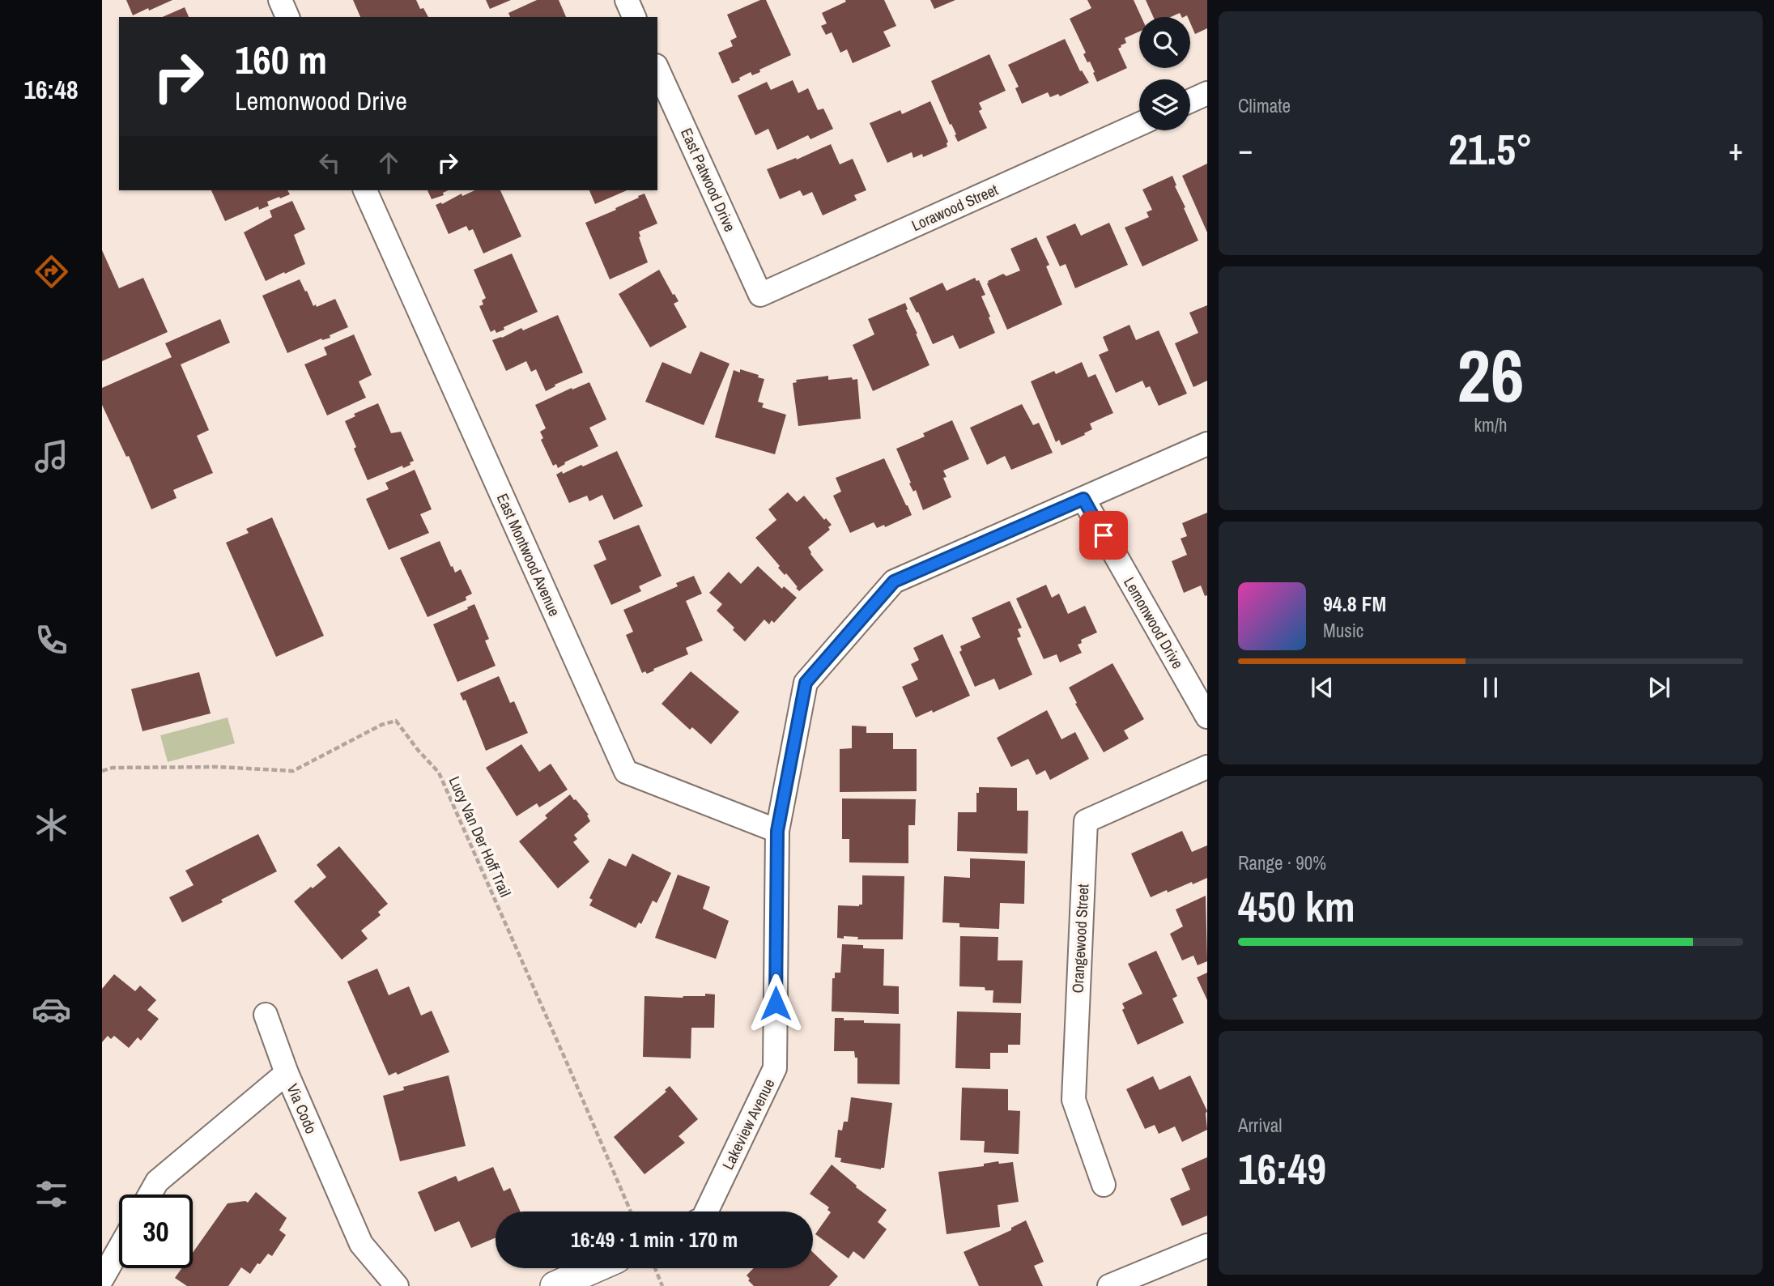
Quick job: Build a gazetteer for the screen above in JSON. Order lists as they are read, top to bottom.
{
  "streets": {
    "street": [
      "East Patwood Drive",
      "Lorawood Street",
      "East Montwood Avenue",
      "Lemonwood Drive",
      "Orangewood Street",
      "Via Codo",
      "Lakeview Avenue"
    ],
    "path": ["Lucy Van Der Hoff Trail"]
  },
  "crossings": [
    ["East Patwood Drive", "Lorawood Street"],
    ["East Montwood Avenue", "Lakeview Avenue"],
    ["Lemonwood Drive", "Lakeview Avenue"]
  ],
  "page": {
    "tabs": "16:48",
    "tile": [
      "Climate",
      ["26", "km/h"],
      ["Range · 90%", "450 km"],
      ["Arrival", "16:49"]
    ],
    "turn": ["160 m", "Lemonwood Drive"],
    "heat": ["−", "21.5°", "+"],
    "song": ["94.8 FM", "Music"],
    "limit": "30",
    "trip": "16:49 · 1 min · 170 m"
  }
}
